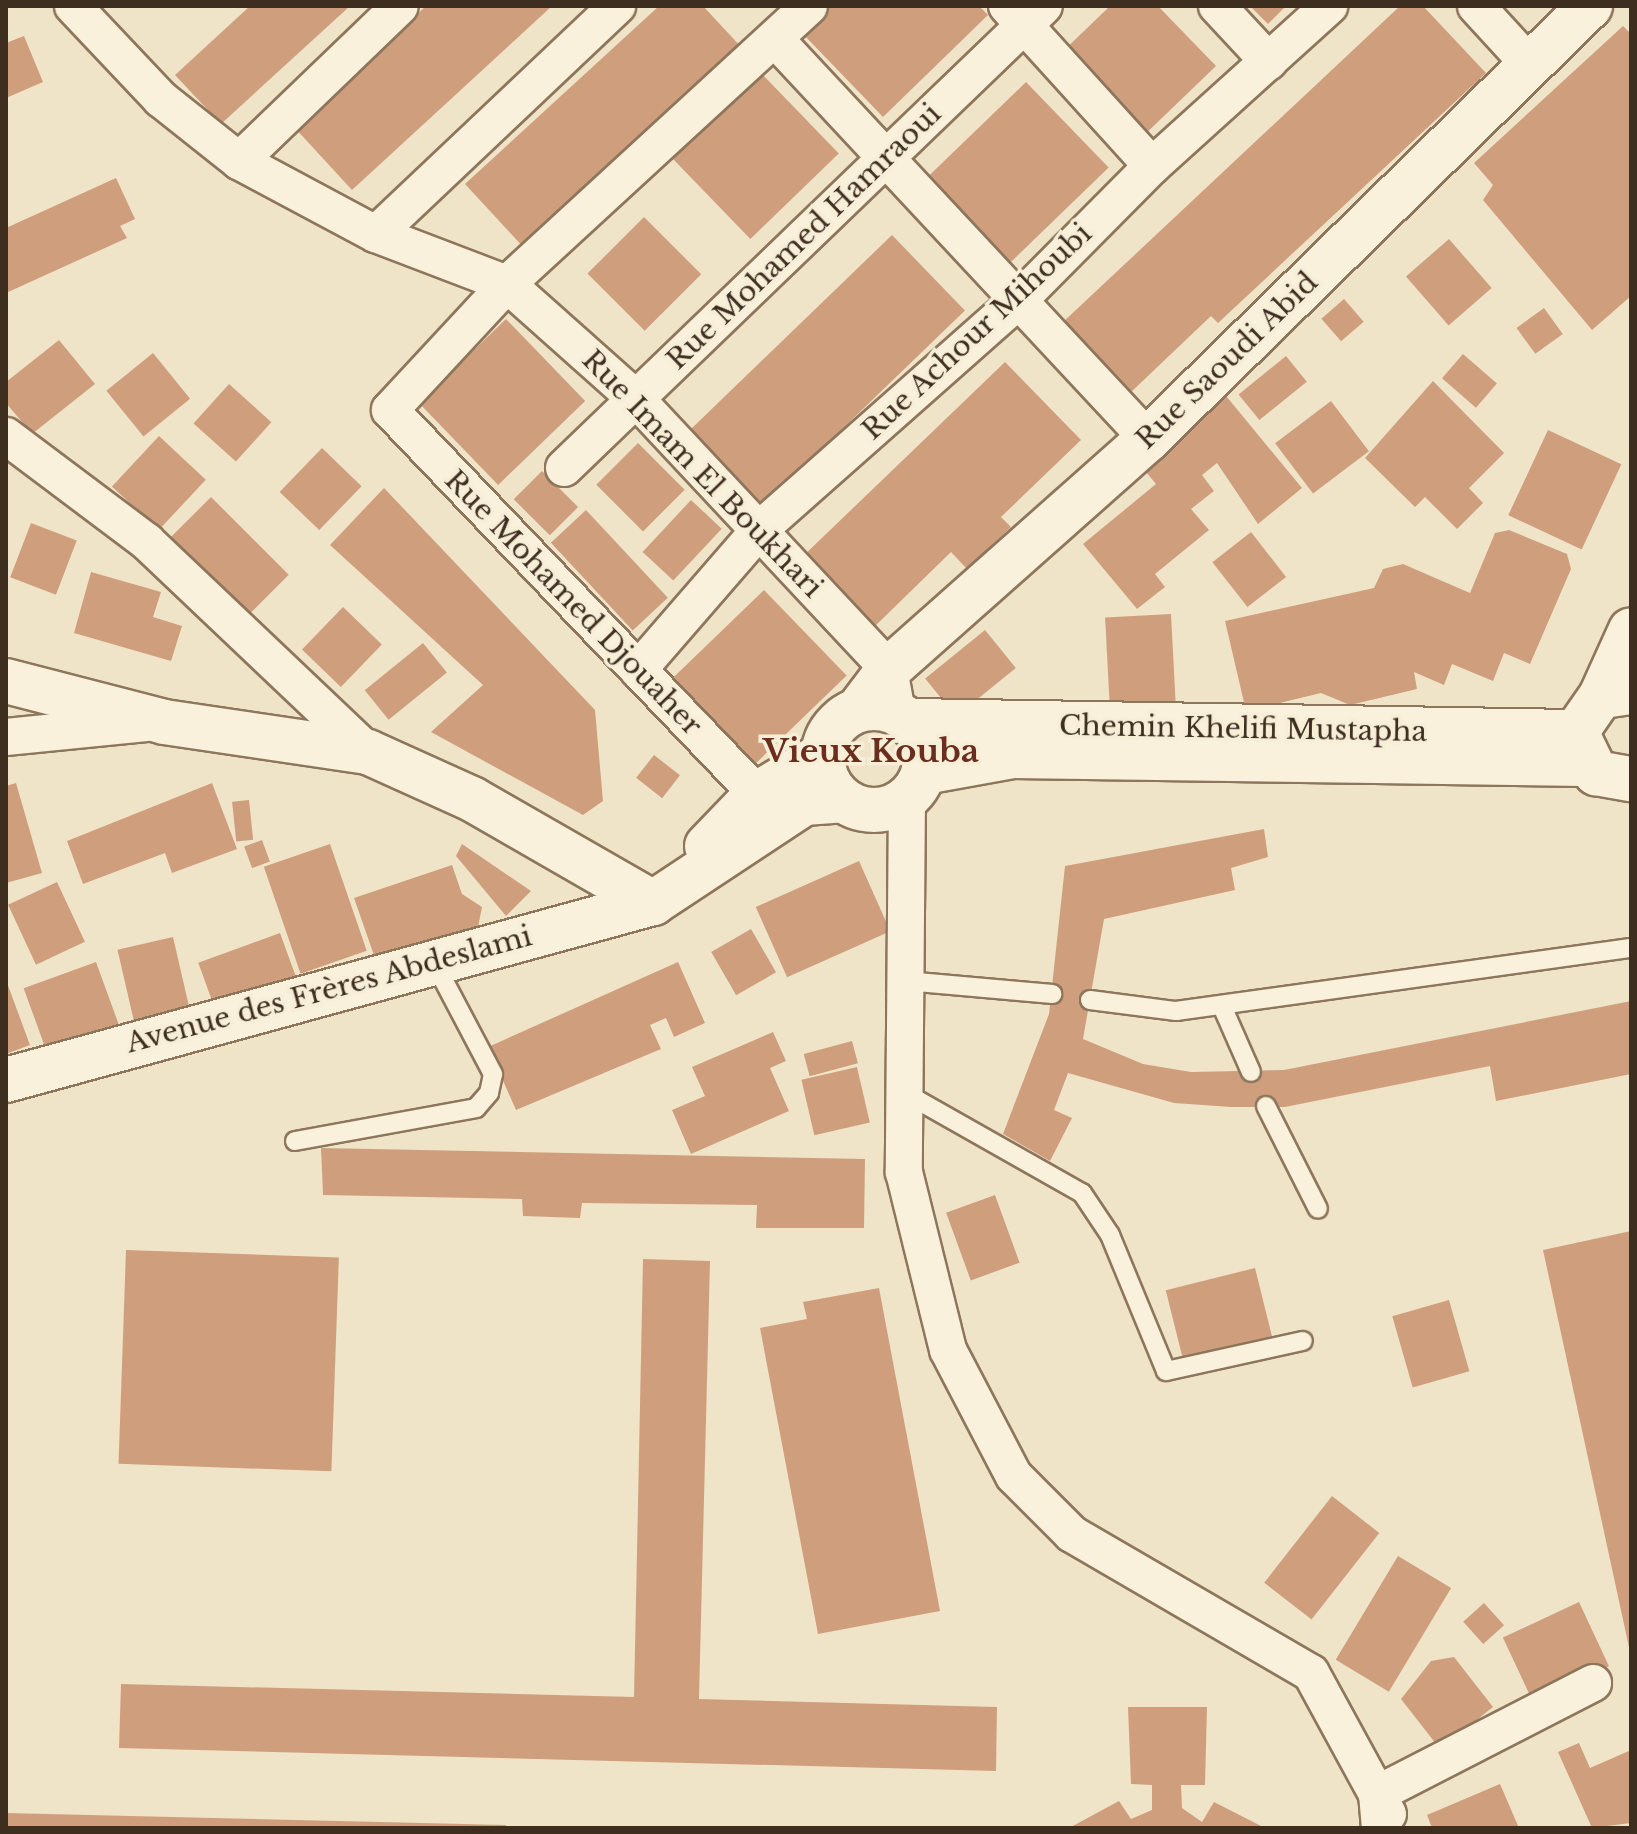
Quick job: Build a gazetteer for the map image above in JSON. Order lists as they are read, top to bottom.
{
  "streets": {
    "main road": ["Rue Saoudi Abid", "Chemin Khelifi Mustapha", "Avenue des Frères Abdeslami"],
    "street": [
      "Rue Mohamed Hamraoui",
      "Rue Achour Mihoubi",
      "Rue Imam El Boukhari",
      "Rue Mohamed Djouaher"
    ]
  },
  "crossings": [
    ["Rue Mohamed Hamraoui", "Rue Imam El Boukhari"],
    ["Rue Achour Mihoubi", "Rue Imam El Boukhari"],
    ["Rue Achour Mihoubi", "Rue Mohamed Djouaher"],
    ["Rue Saoudi Abid", "Rue Imam El Boukhari"],
    ["Rue Saoudi Abid", "Chemin Khelifi Mustapha"],
    ["Rue Imam El Boukhari", "Rue Mohamed Djouaher"]
  ],
  "districts": ["Vieux Kouba"]
}
